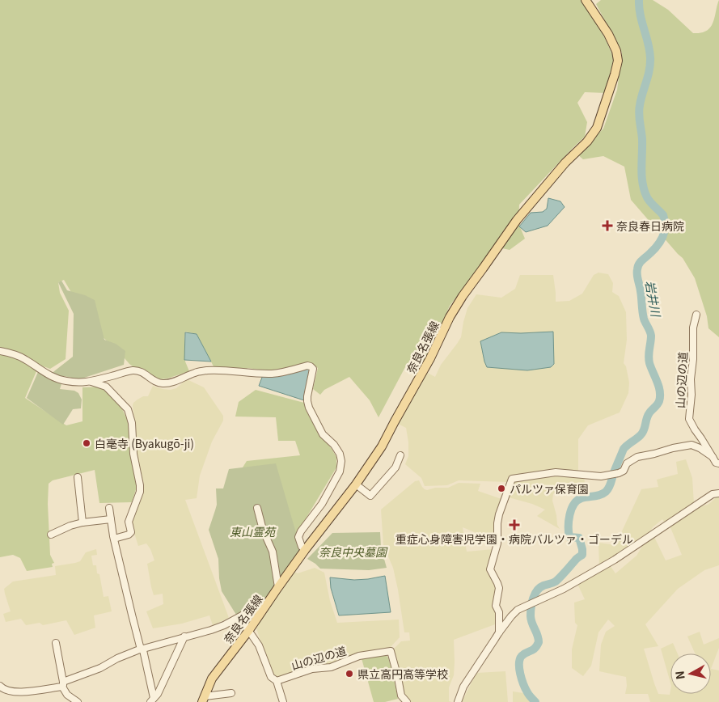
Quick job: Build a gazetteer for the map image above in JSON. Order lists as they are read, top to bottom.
{
  "streets": {
    "main road": ["奈良名張線"],
    "street": ["山の辺の道"]
  },
  "water": ["岩井川"],
  "parks": ["東山霊苑", "奈良中央墓園"],
  "places": {
    "health": ["奈良春日病院", "重症心身障害児学園・病院バルツァ・ゴーデル"],
    "other": ["白毫寺 (Byakugō-ji)", "パルツァ保育園", "県立高円高等学校"]
  },
  "north": "left"
}
